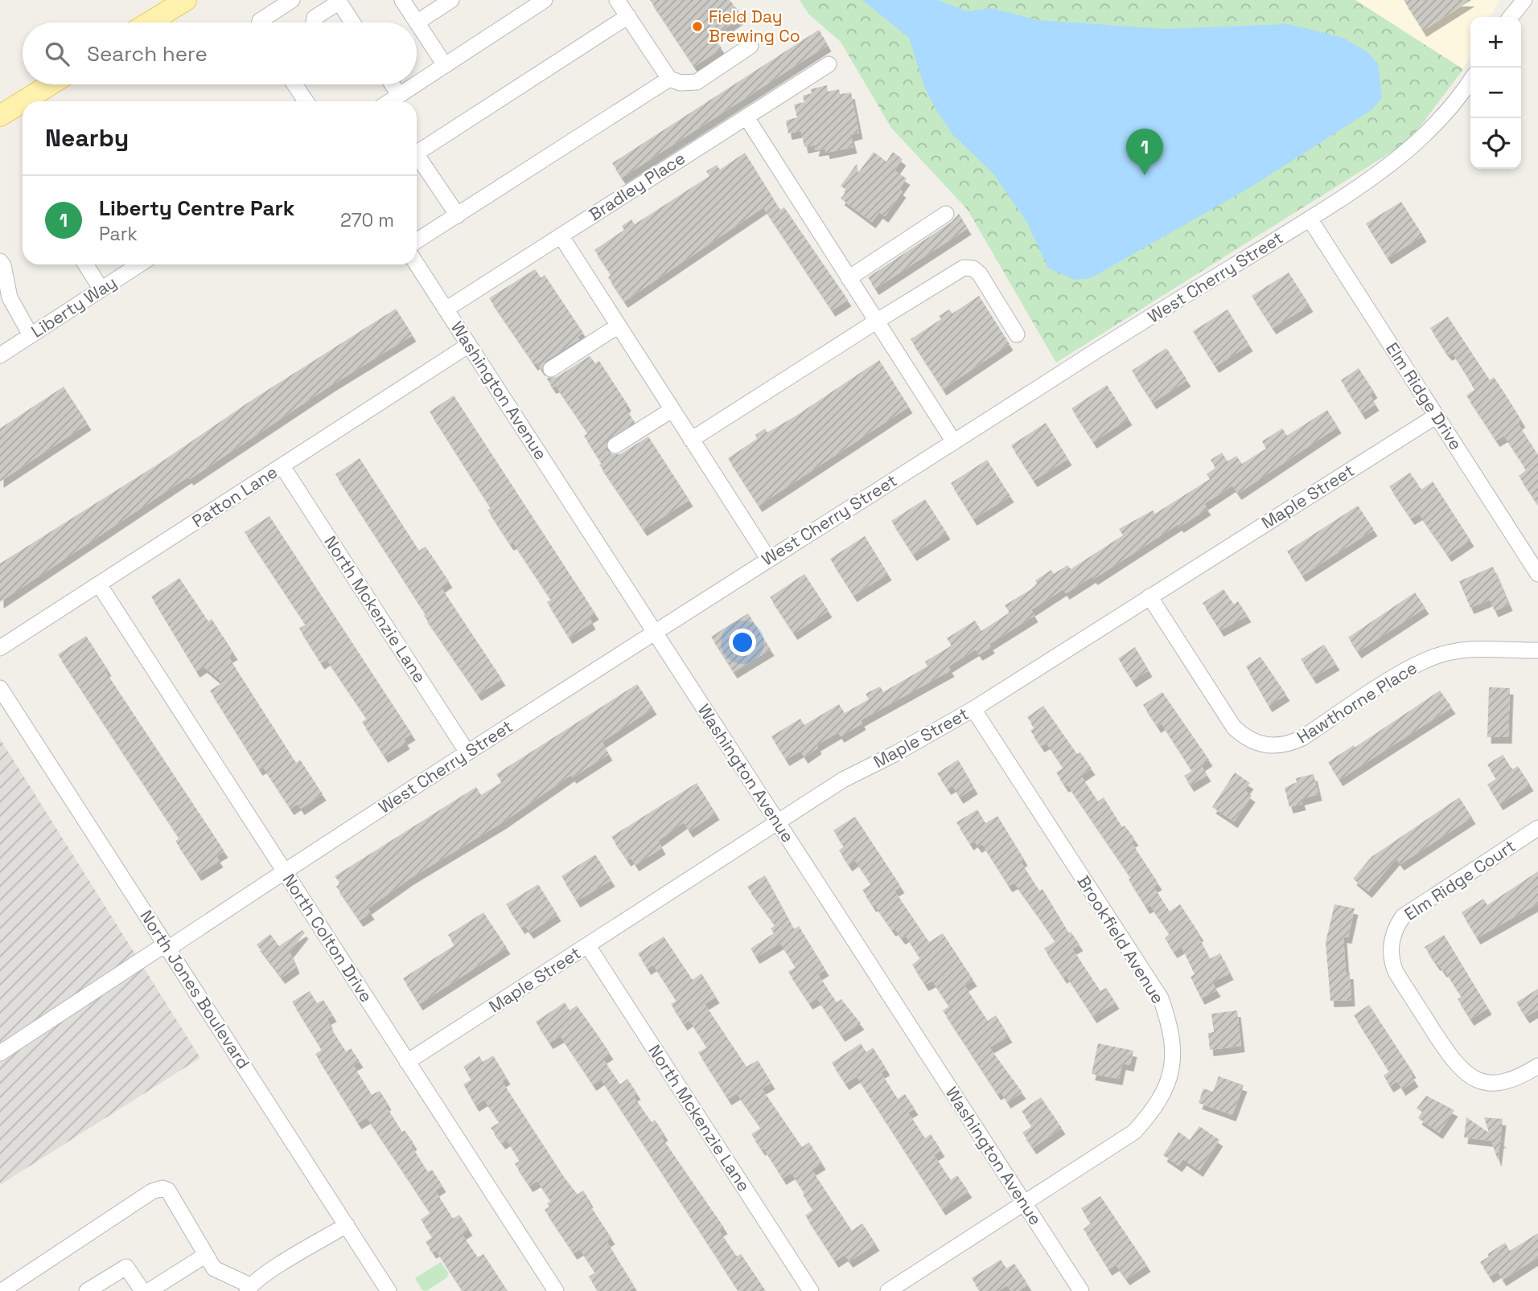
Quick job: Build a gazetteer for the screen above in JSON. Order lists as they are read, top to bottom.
{
  "streets": {
    "street": [
      "Bradley Place",
      "West Cherry Street",
      "Liberty Way",
      "Washington Avenue",
      "Elm Ridge Drive",
      "Patton Lane",
      "Maple Street",
      "North Mckenzie Lane",
      "Hawthorne Place",
      "Elm Ridge Court",
      "North Colton Drive",
      "Brookfield Avenue",
      "North Jones Boulevard"
    ]
  },
  "crossings": [
    ["Bradley Place", "Washington Avenue"],
    ["West Cherry Street", "Washington Avenue"],
    ["West Cherry Street", "Elm Ridge Drive"],
    ["West Cherry Street", "North Mckenzie Lane"],
    ["West Cherry Street", "North Colton Drive"],
    ["West Cherry Street", "North Jones Boulevard"],
    ["Washington Avenue", "Patton Lane"],
    ["Washington Avenue", "Maple Street"],
    ["Washington Avenue", "Brookfield Avenue"],
    ["Elm Ridge Drive", "Maple Street"],
    ["Patton Lane", "North Mckenzie Lane"],
    ["Patton Lane", "North Colton Drive"],
    ["Maple Street", "North Mckenzie Lane"],
    ["Maple Street", "Hawthorne Place"],
    ["Maple Street", "North Colton Drive"],
    ["Maple Street", "Brookfield Avenue"]
  ],
  "places": ["Field Day Brewing Co"],
  "page": {
    "map_buttons": ["+", "−"],
    "search": "Search here",
    "heading": "Nearby",
    "pins": "1",
    "list": [
      {
        "mark": "1",
        "name": "Liberty Centre Park",
        "note": "Park",
        "value": "270 m"
      }
    ]
  }
}
